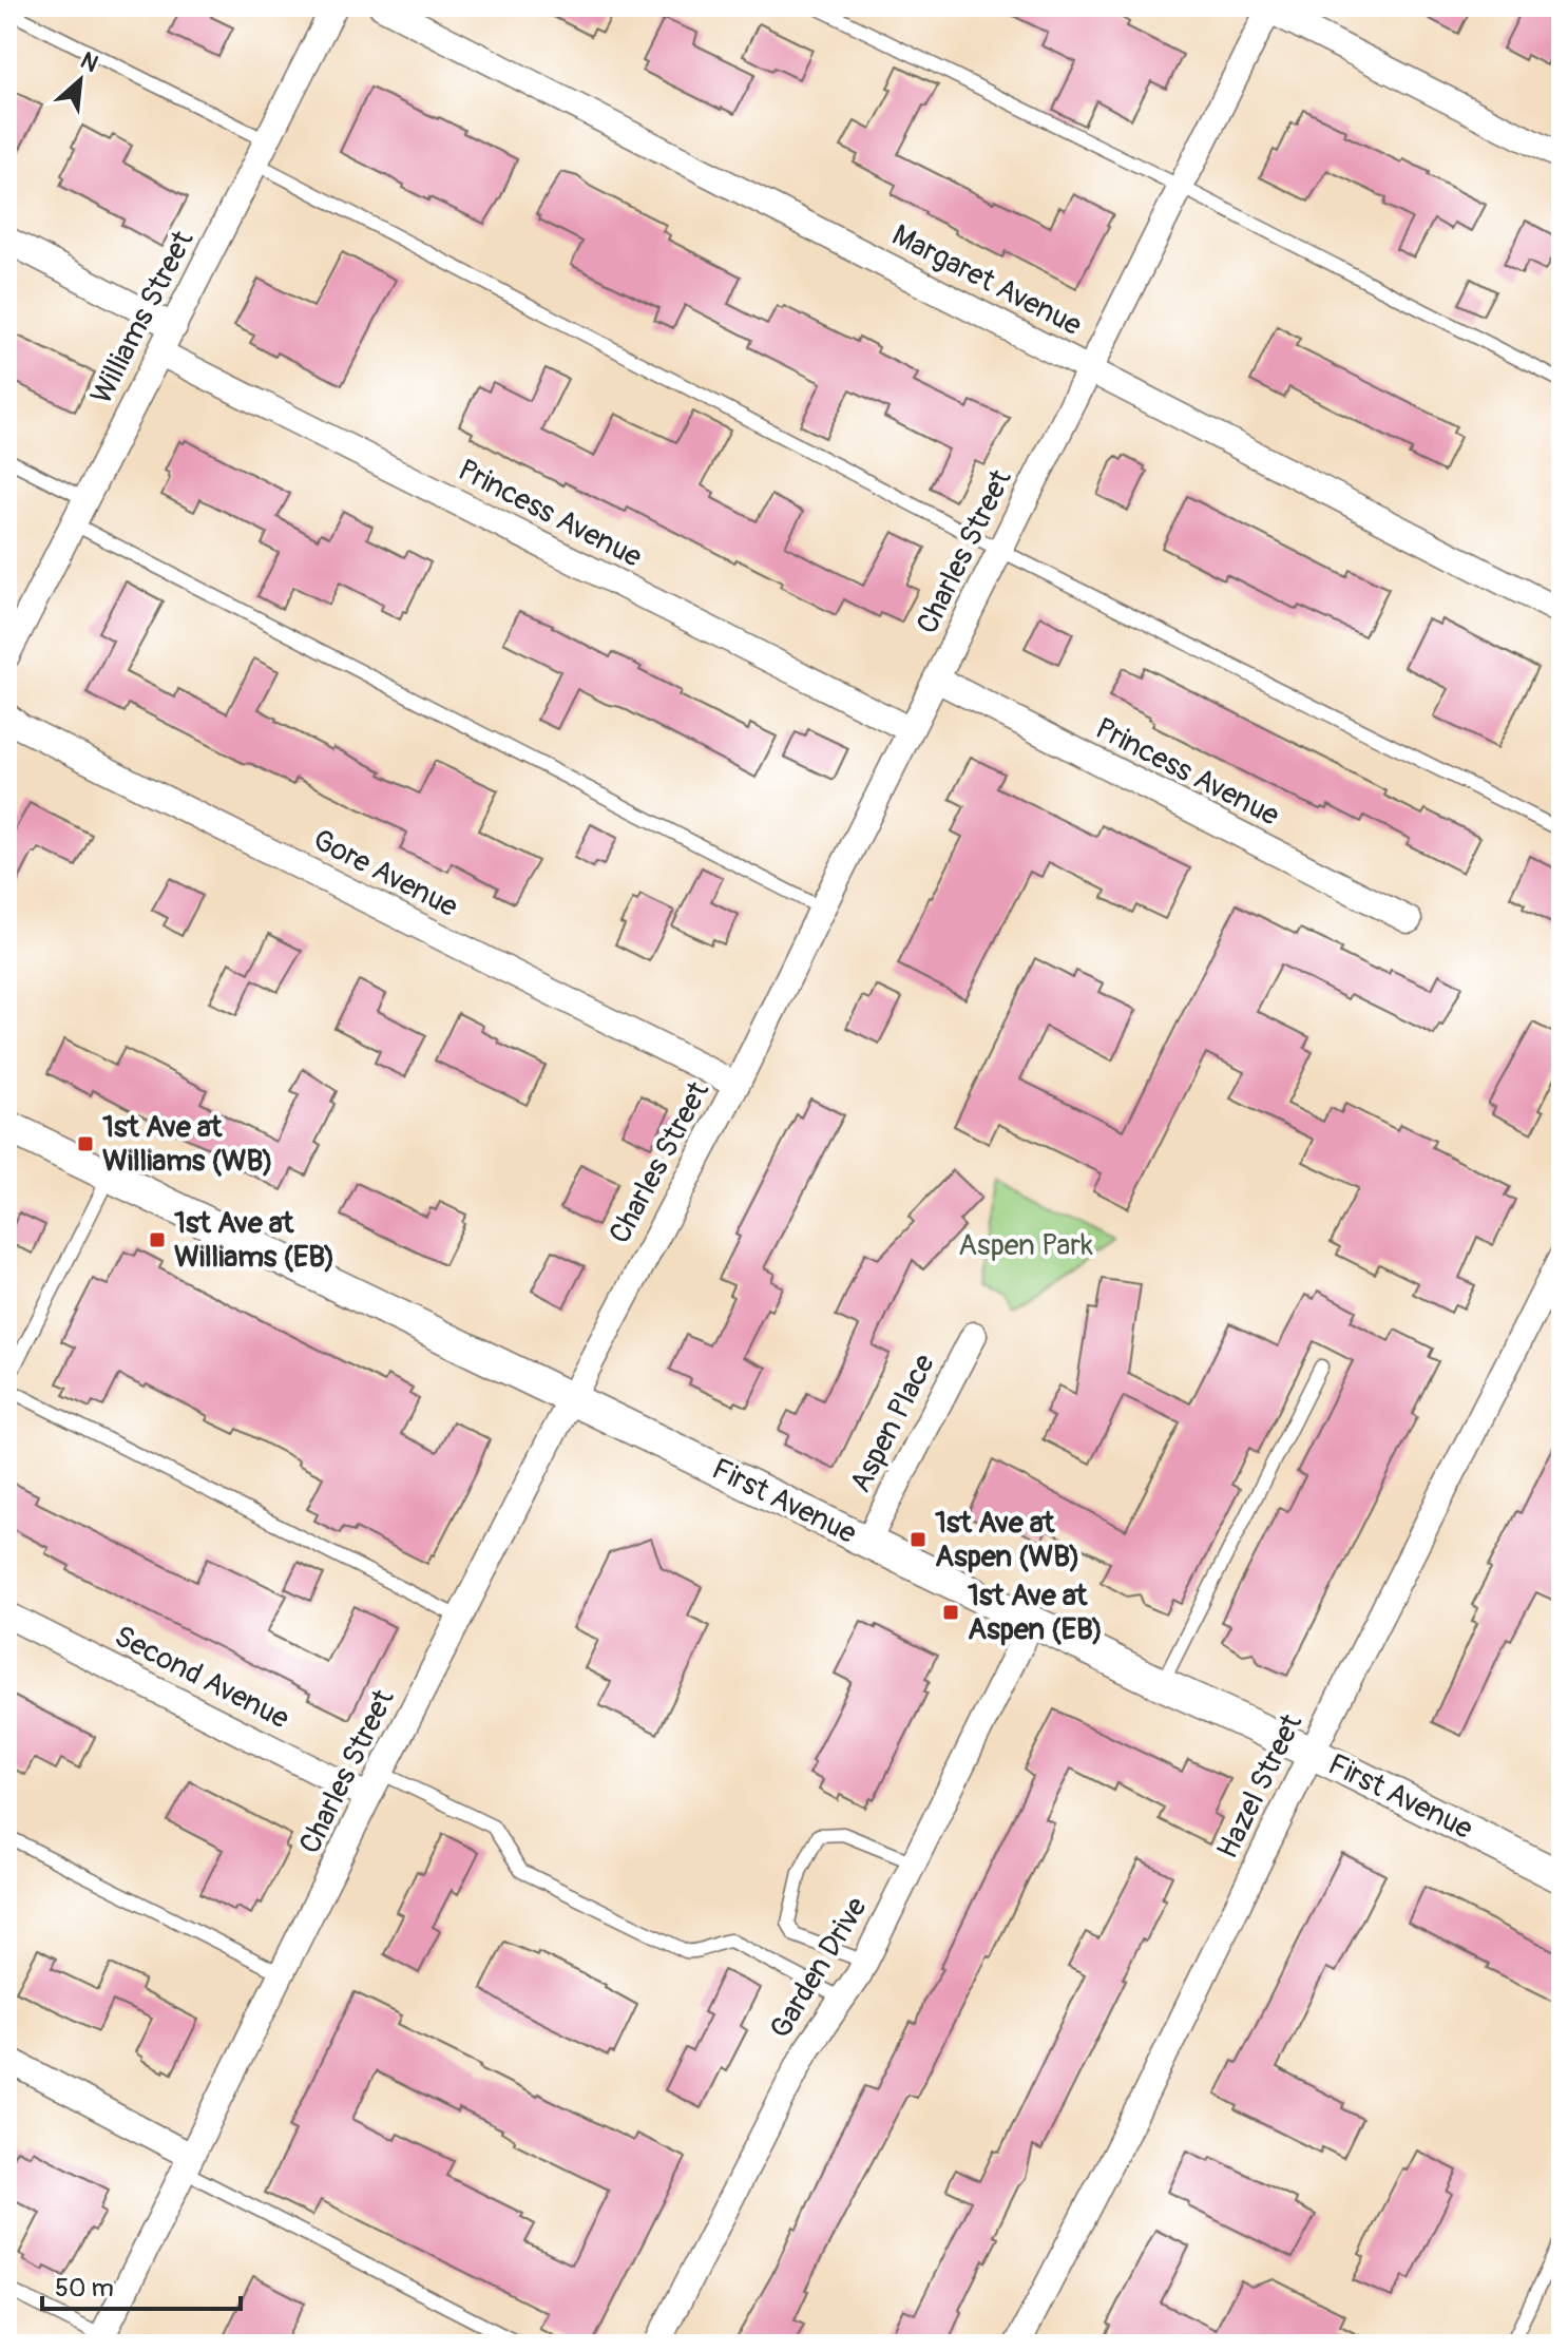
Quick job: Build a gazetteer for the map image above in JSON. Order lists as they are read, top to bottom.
{
  "streets": {
    "street": [
      "Margaret Avenue",
      "Williams Street",
      "Princess Avenue",
      "Charles Street",
      "Gore Avenue",
      "Aspen Place",
      "First Avenue",
      "Second Avenue",
      "Hazel Street",
      "Garden Drive"
    ]
  },
  "crossings": [
    ["Margaret Avenue", "Charles Street"],
    ["Williams Street", "Princess Avenue"],
    ["Princess Avenue", "Charles Street"],
    ["Charles Street", "Gore Avenue"],
    ["Charles Street", "First Avenue"],
    ["Charles Street", "Second Avenue"],
    ["Aspen Place", "First Avenue"],
    ["First Avenue", "Hazel Street"],
    ["First Avenue", "Garden Drive"]
  ],
  "parks": ["Aspen Park"],
  "places": {
    "transit": [
      "1st Ave at Williams (WB)",
      "1st Ave at Williams (EB)",
      "1st Ave at Aspen (WB)",
      "1st Ave at Aspen (EB)"
    ]
  },
  "scale_bar": "50 m",
  "north": "top right"
}
